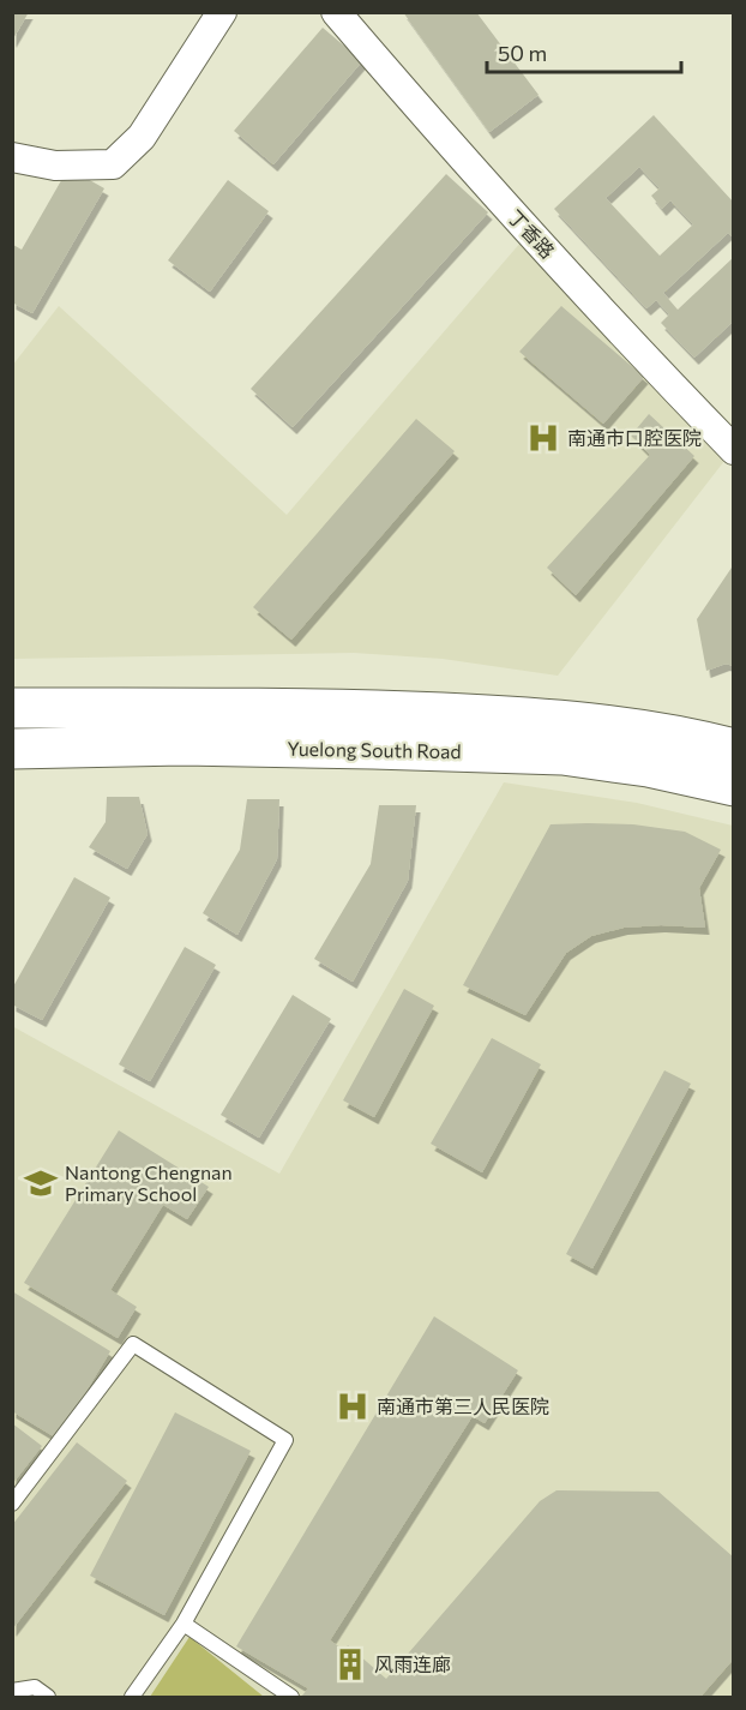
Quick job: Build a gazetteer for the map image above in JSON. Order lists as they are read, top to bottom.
{
  "streets": {
    "main road": ["Yuelong South Road"],
    "street": ["丁香路"]
  },
  "places": {
    "hospital": ["南通市口腔医院", "南通市第三人民医院"],
    "school or university": ["Nantong Chengnan Primary School"],
    "building": ["风雨连廊"]
  },
  "scale_bar": "50 m"
}
